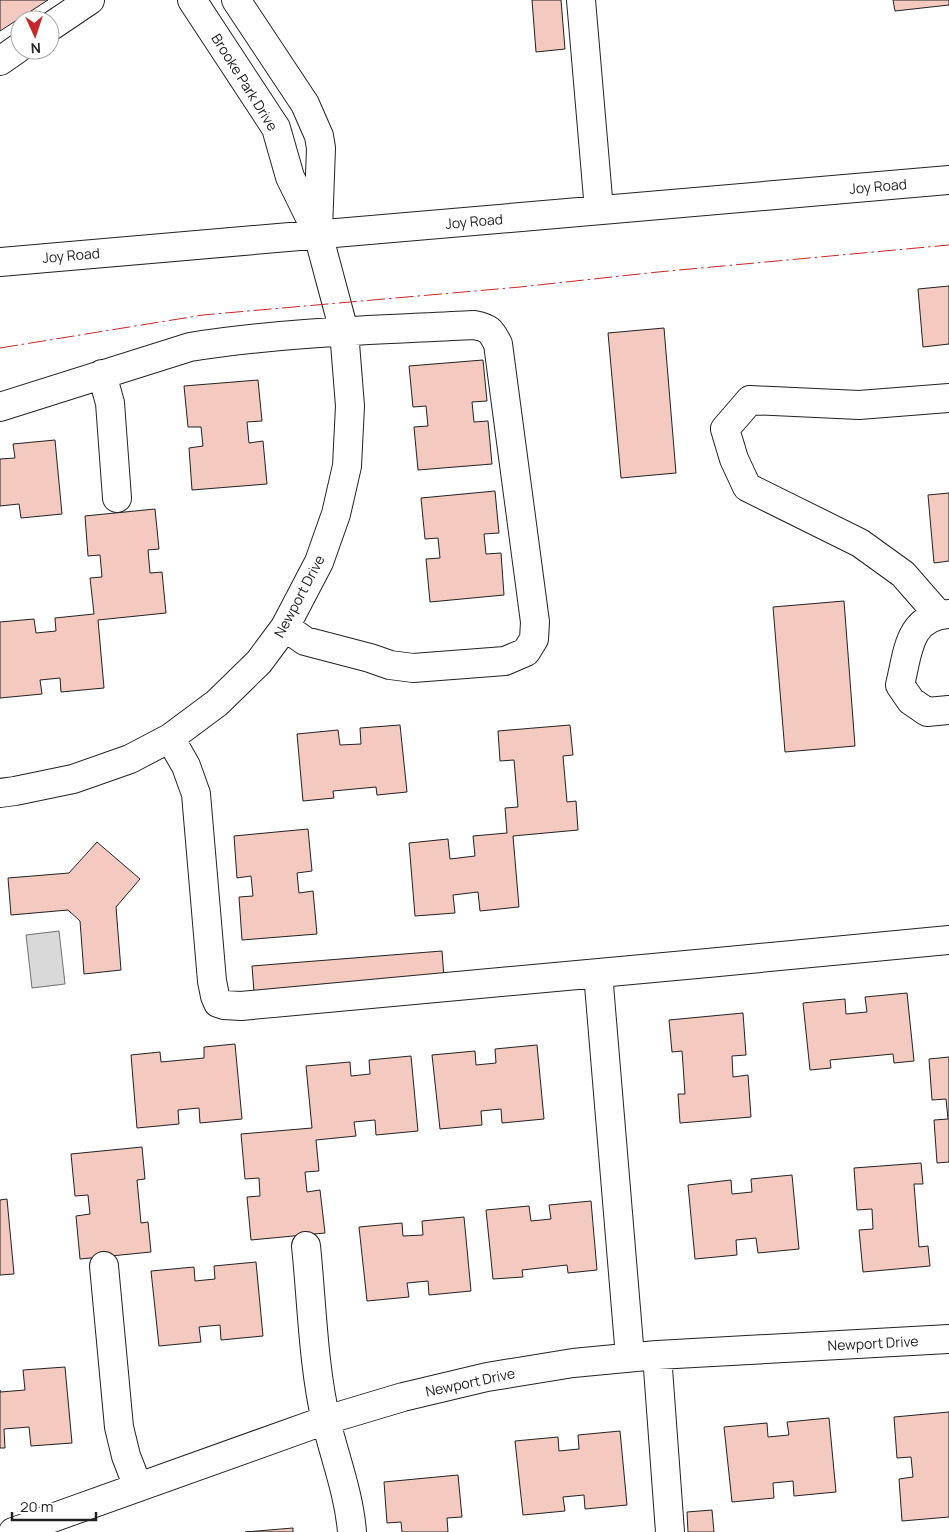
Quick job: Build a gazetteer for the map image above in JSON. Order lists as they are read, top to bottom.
{
  "streets": {
    "street": ["Brooke Park Drive", "Joy Road", "Newport Drive"]
  },
  "crossings": [
    ["Brooke Park Drive", "Joy Road"],
    ["Brooke Park Drive", "Newport Drive"],
    ["Joy Road", "Newport Drive"]
  ],
  "scale_bar": "20 m",
  "north": "bottom"
}
